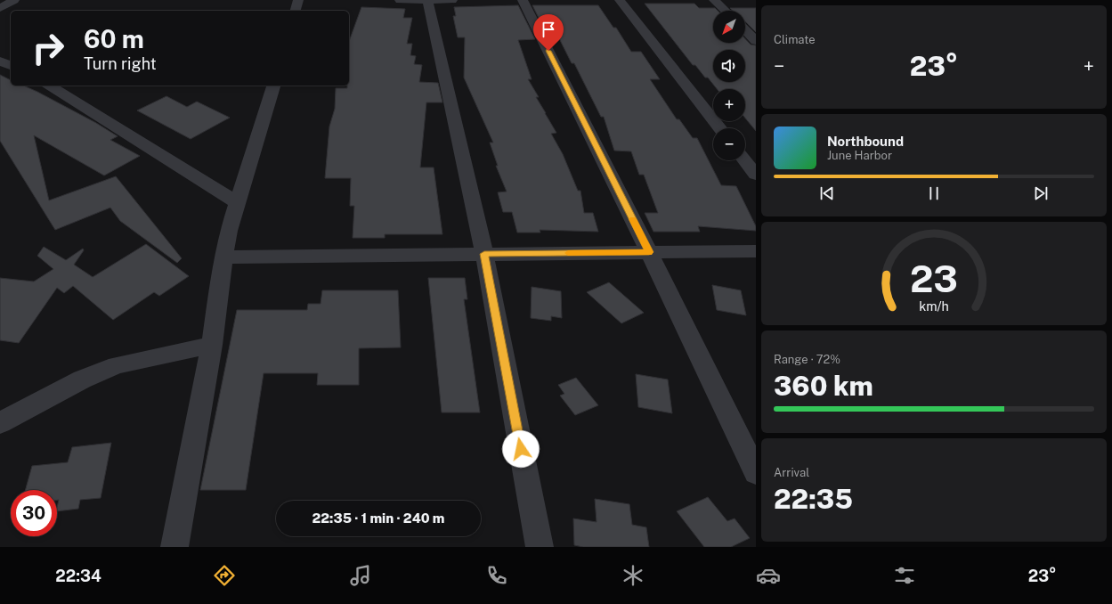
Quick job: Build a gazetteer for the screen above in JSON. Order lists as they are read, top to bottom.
{
  "north": "bottom left",
  "page": {
    "tile": [
      "Climate",
      ["Range · 72%", "360 km"],
      ["Arrival", "22:35"]
    ],
    "map_buttons": ["+", "−"],
    "turn": ["60 m", "Turn right"],
    "heat": ["−", "23°", "+"],
    "song": ["Northbound", "June Harbor"],
    "limit": "30",
    "trip": "22:35 · 1 min · 240 m",
    "tabs": ["22:34", "23°"],
    "gauge": ["23", "km/h"]
  }
}
